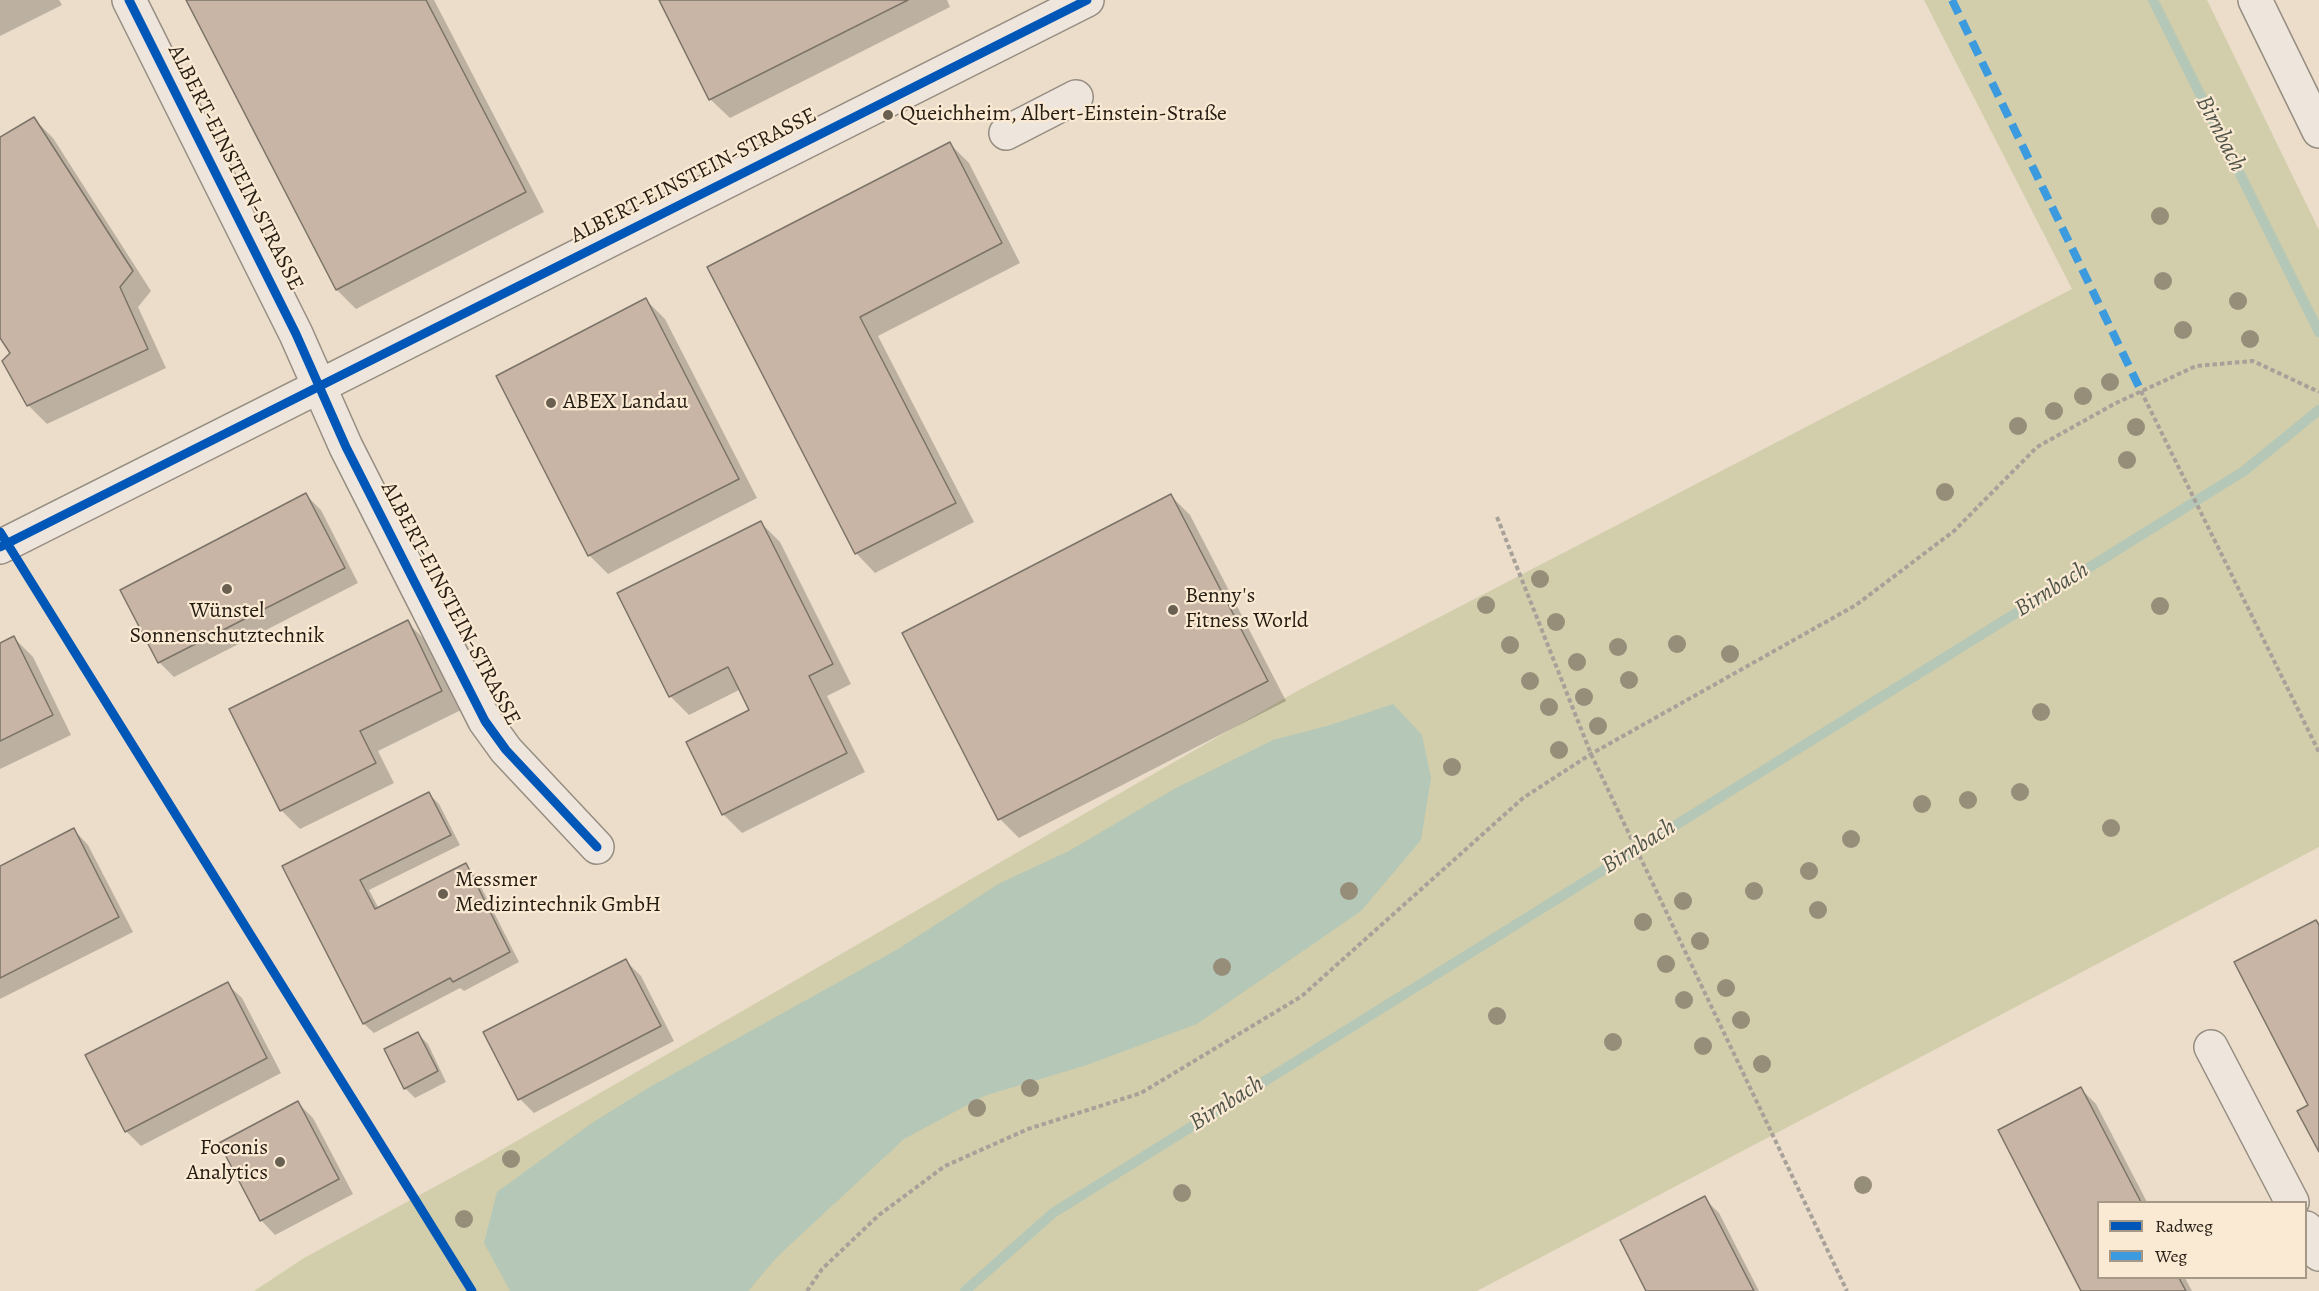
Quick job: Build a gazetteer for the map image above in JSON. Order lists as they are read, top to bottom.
{
  "streets": {
    "street": ["ALBERT-EINSTEIN-STRASSE"]
  },
  "water": ["Birnbach"],
  "places": [
    "Queichheim, Albert-Einstein-Straße",
    "ABEX Landau",
    "Wünstel Sonnenschutztechnik",
    "Benny's Fitness World",
    "Messmer Medizintechnik GmbH",
    "Foconis Analytics"
  ],
  "legend": ["Radweg", "Weg"]
}
